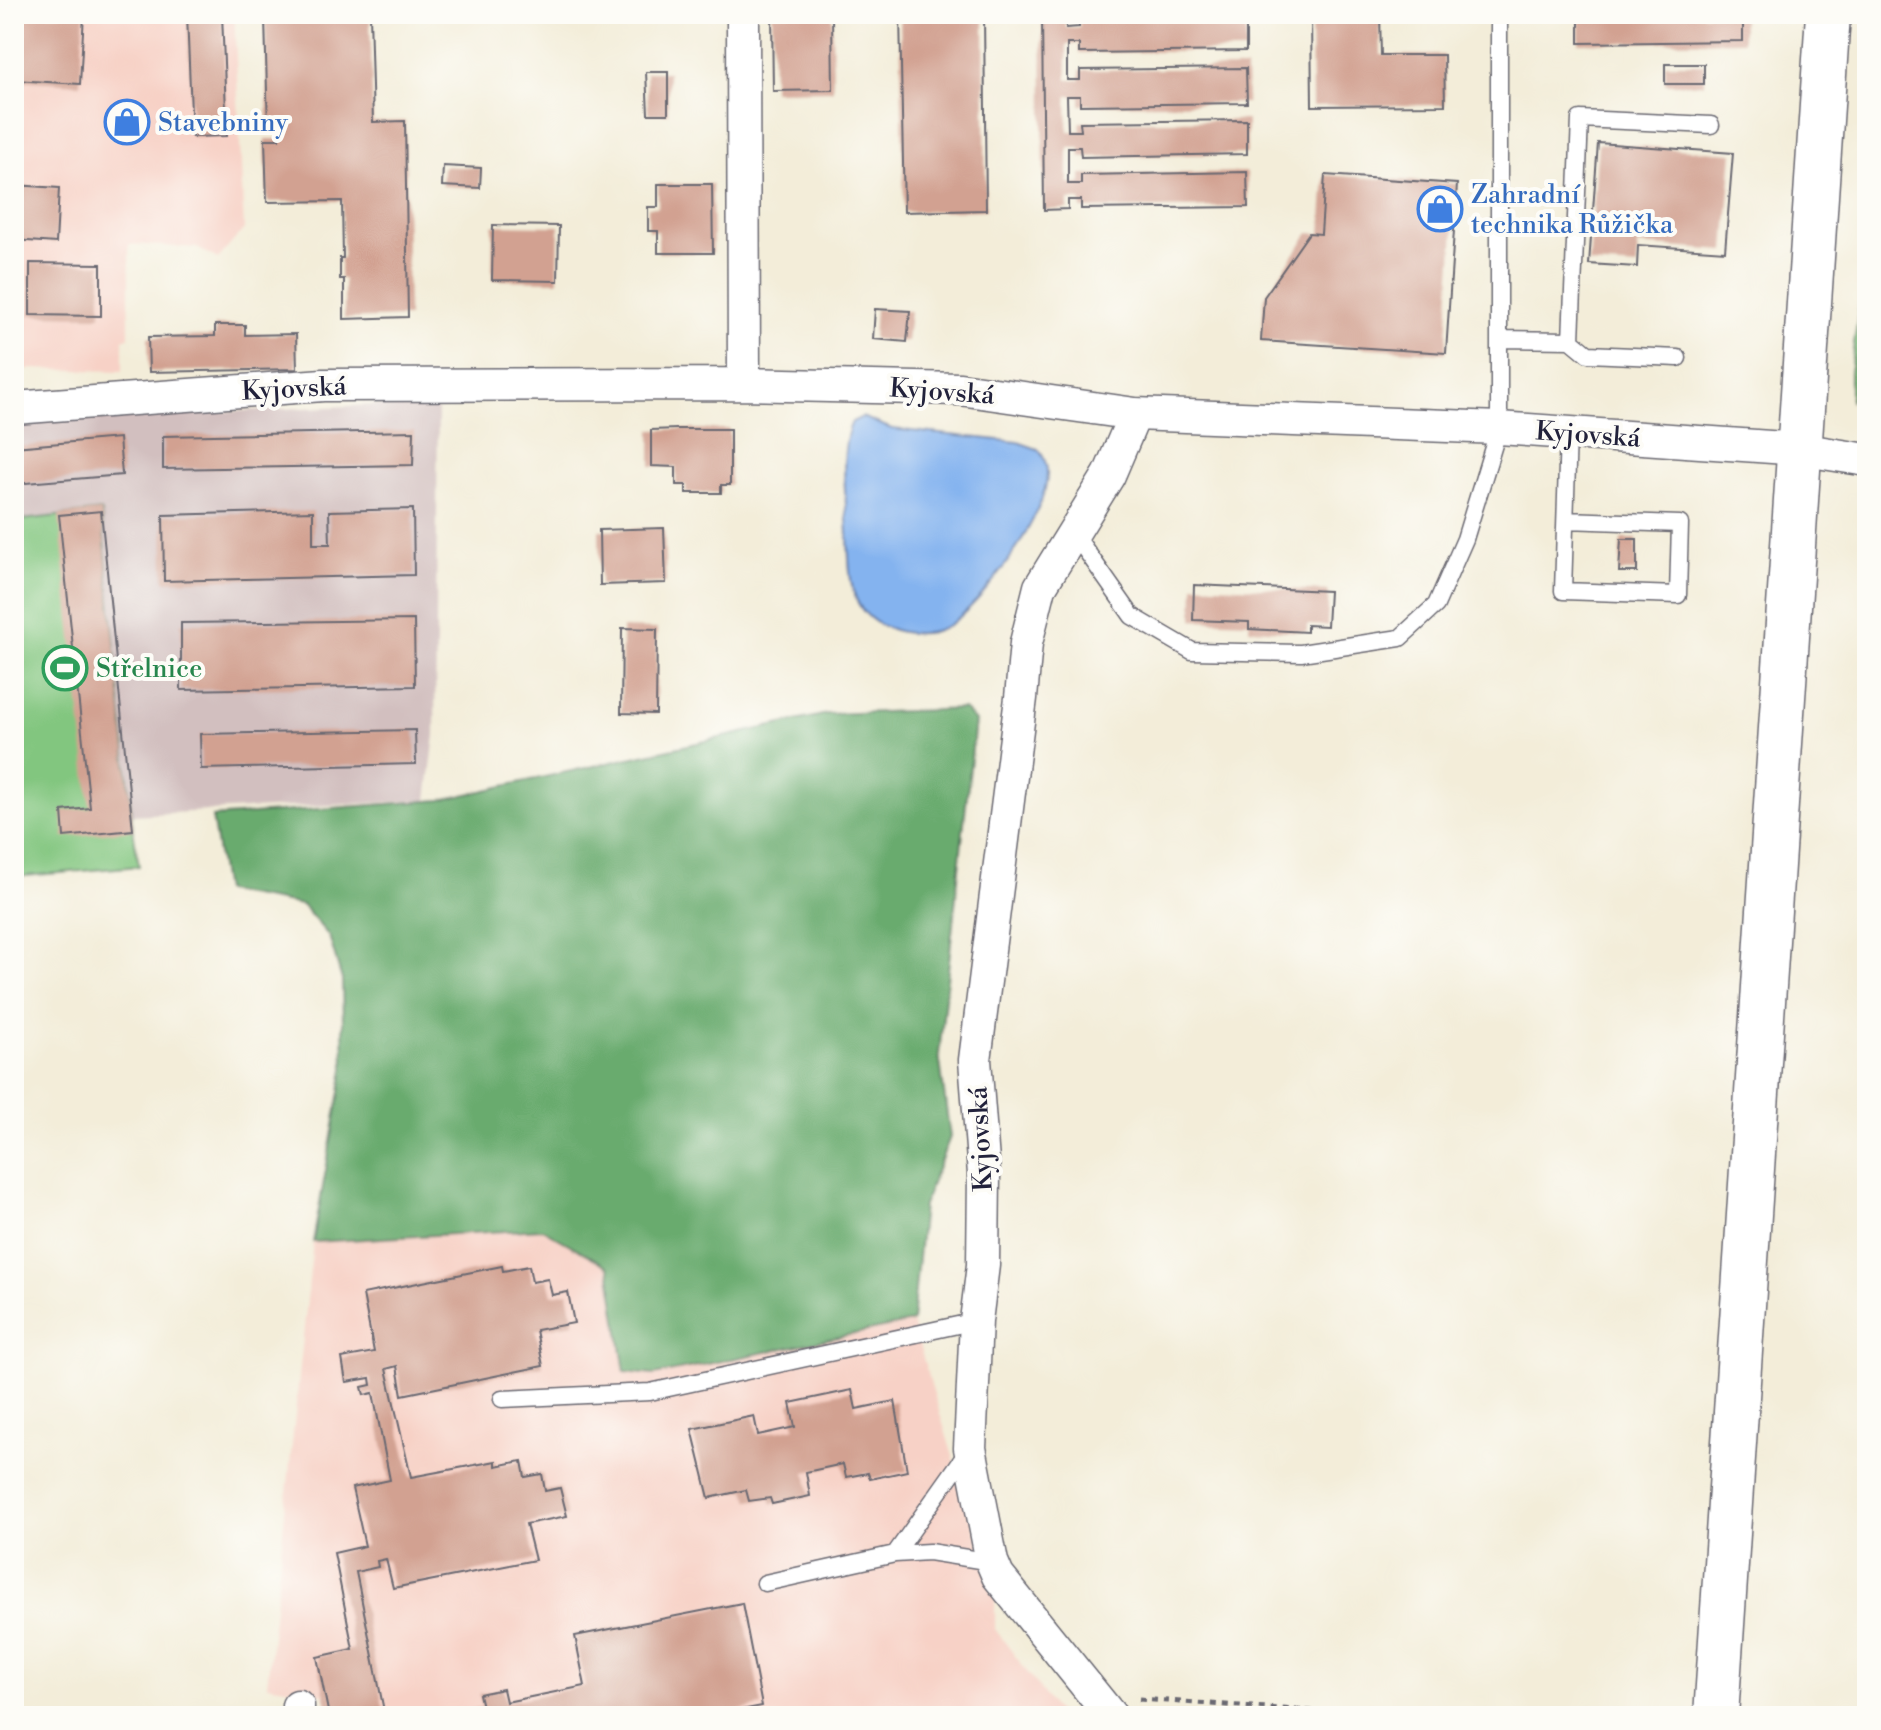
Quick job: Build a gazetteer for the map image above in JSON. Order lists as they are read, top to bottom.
{
  "streets": {
    "street": ["Kyjovská"]
  },
  "places": {
    "shop": ["Stavebniny", "Zahradní technika Růžička"],
    "sports": ["Střelnice"]
  }
}
